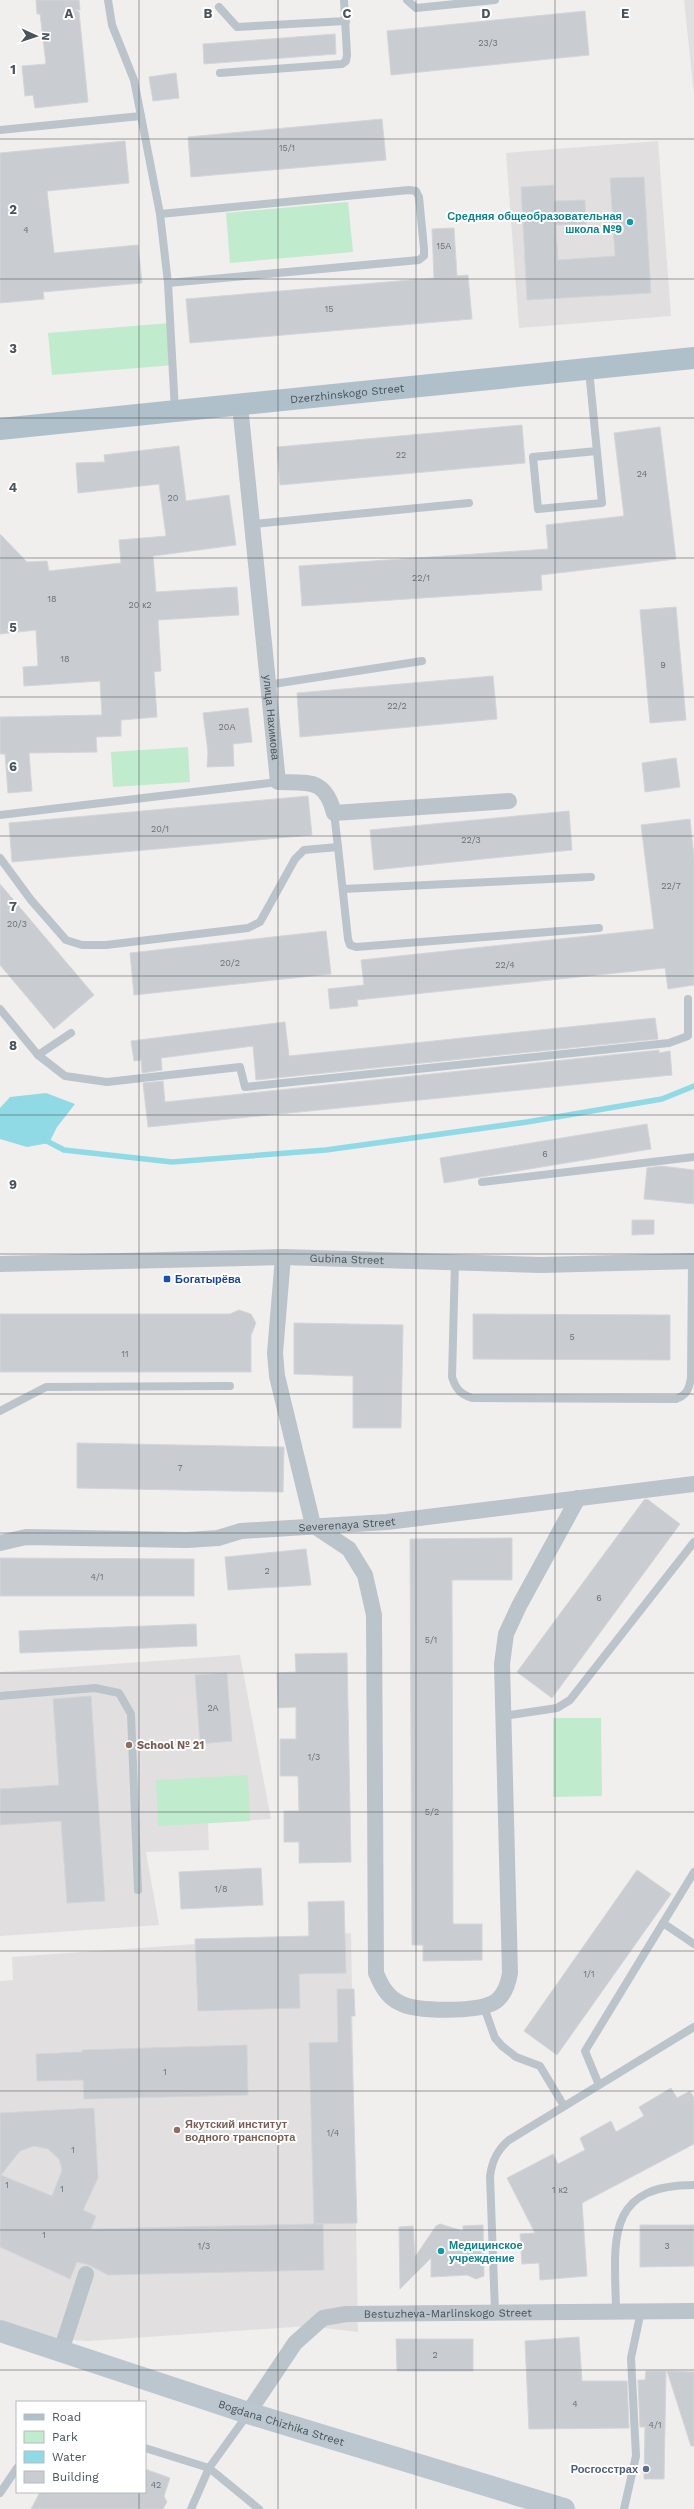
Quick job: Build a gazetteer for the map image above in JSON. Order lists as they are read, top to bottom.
{
  "streets": {
    "main road": ["Dzerzhinskogo Street", "Bogdana Chizhika Street"],
    "street": [
      "улица Нахимова",
      "Gubina Street",
      "Severenaya Street",
      "Bestuzheva-Marlinskogo Street"
    ]
  },
  "crossings": [
    ["Dzerzhinskogo Street", "улица Нахимова"],
    ["Bestuzheva-Marlinskogo Street", "Bogdana Chizhika Street"]
  ],
  "places": {
    "other": [
      "Средняя общеобразовательная школа №9",
      "School № 21",
      "Якутский институт водного транспорта",
      "Медицинское учреждение",
      "Росгосстрах"
    ],
    "transit": ["Богатырёва"]
  },
  "house_numbers": [
    "23/3",
    "15/1",
    "4",
    "15А",
    "15",
    "22",
    "24",
    "20",
    "22/1",
    "18",
    "20 к2",
    "18",
    "9",
    "22/2",
    "20А",
    "20/1",
    "22/3",
    "22/7",
    "20/3",
    "20/2",
    "22/4",
    "6",
    "5",
    "11",
    "7",
    "2",
    "4/1",
    "6",
    "5/1",
    "2А",
    "1/3",
    "5/2",
    "1/8",
    "1/1",
    "1",
    "1/4",
    "1",
    "1",
    "1",
    "1 к2",
    "1",
    "1/3",
    "3",
    "2",
    "4",
    "4/1",
    "42"
  ],
  "legend": [
    "Road",
    "Park",
    "Water",
    "Building"
  ],
  "north": "right",
  "grid": {
    "columns": [
      "A",
      "B",
      "C",
      "D",
      "E"
    ],
    "rows": [
      "1",
      "2",
      "3",
      "4",
      "5",
      "6",
      "7",
      "8",
      "9"
    ]
  }
}
